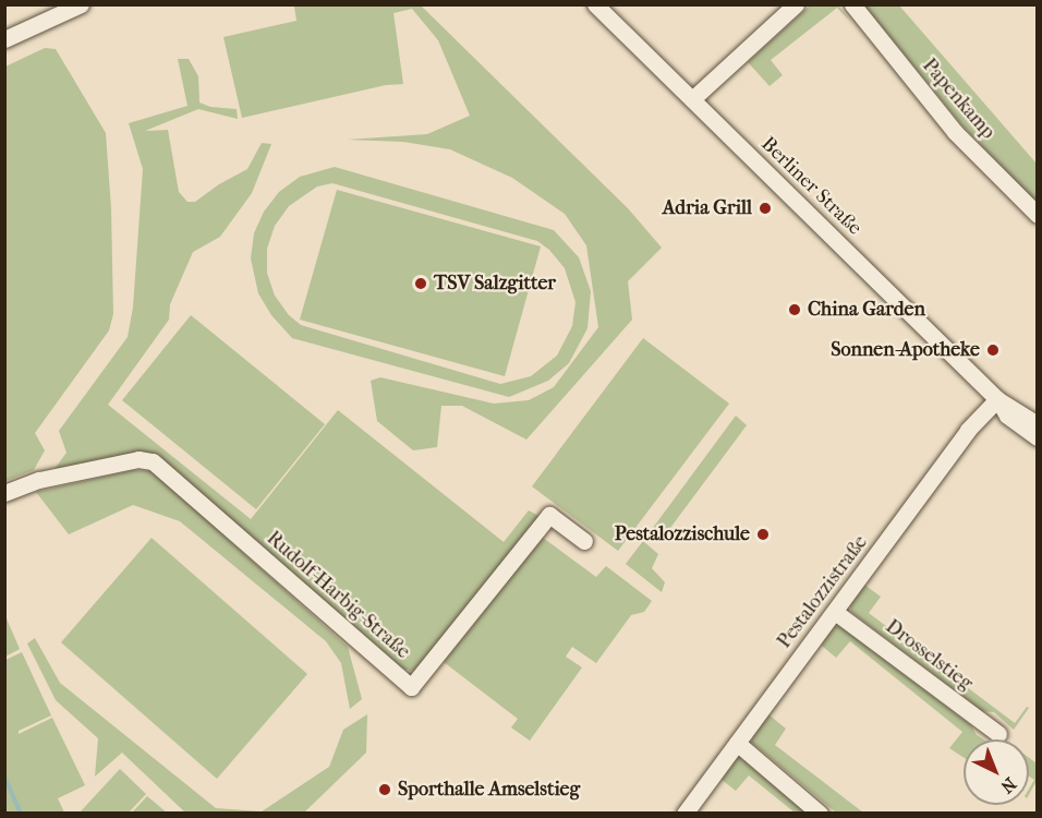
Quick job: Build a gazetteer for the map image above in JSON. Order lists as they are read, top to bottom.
{
  "streets": {
    "street": [
      "Papenkamp",
      "Berliner Straße",
      "Pestalozzistraße",
      "Rudolf-Harbig-Straße",
      "Drosselstieg"
    ]
  },
  "crossings": [
    ["Berliner Straße", "Pestalozzistraße"],
    ["Pestalozzistraße", "Drosselstieg"]
  ],
  "places": [
    "Adria Grill",
    "TSV Salzgitter",
    "China Garden",
    "Sonnen-Apotheke",
    "Pestalozzischule",
    "Sporthalle Amselstieg"
  ],
  "north": "bottom right"
}
